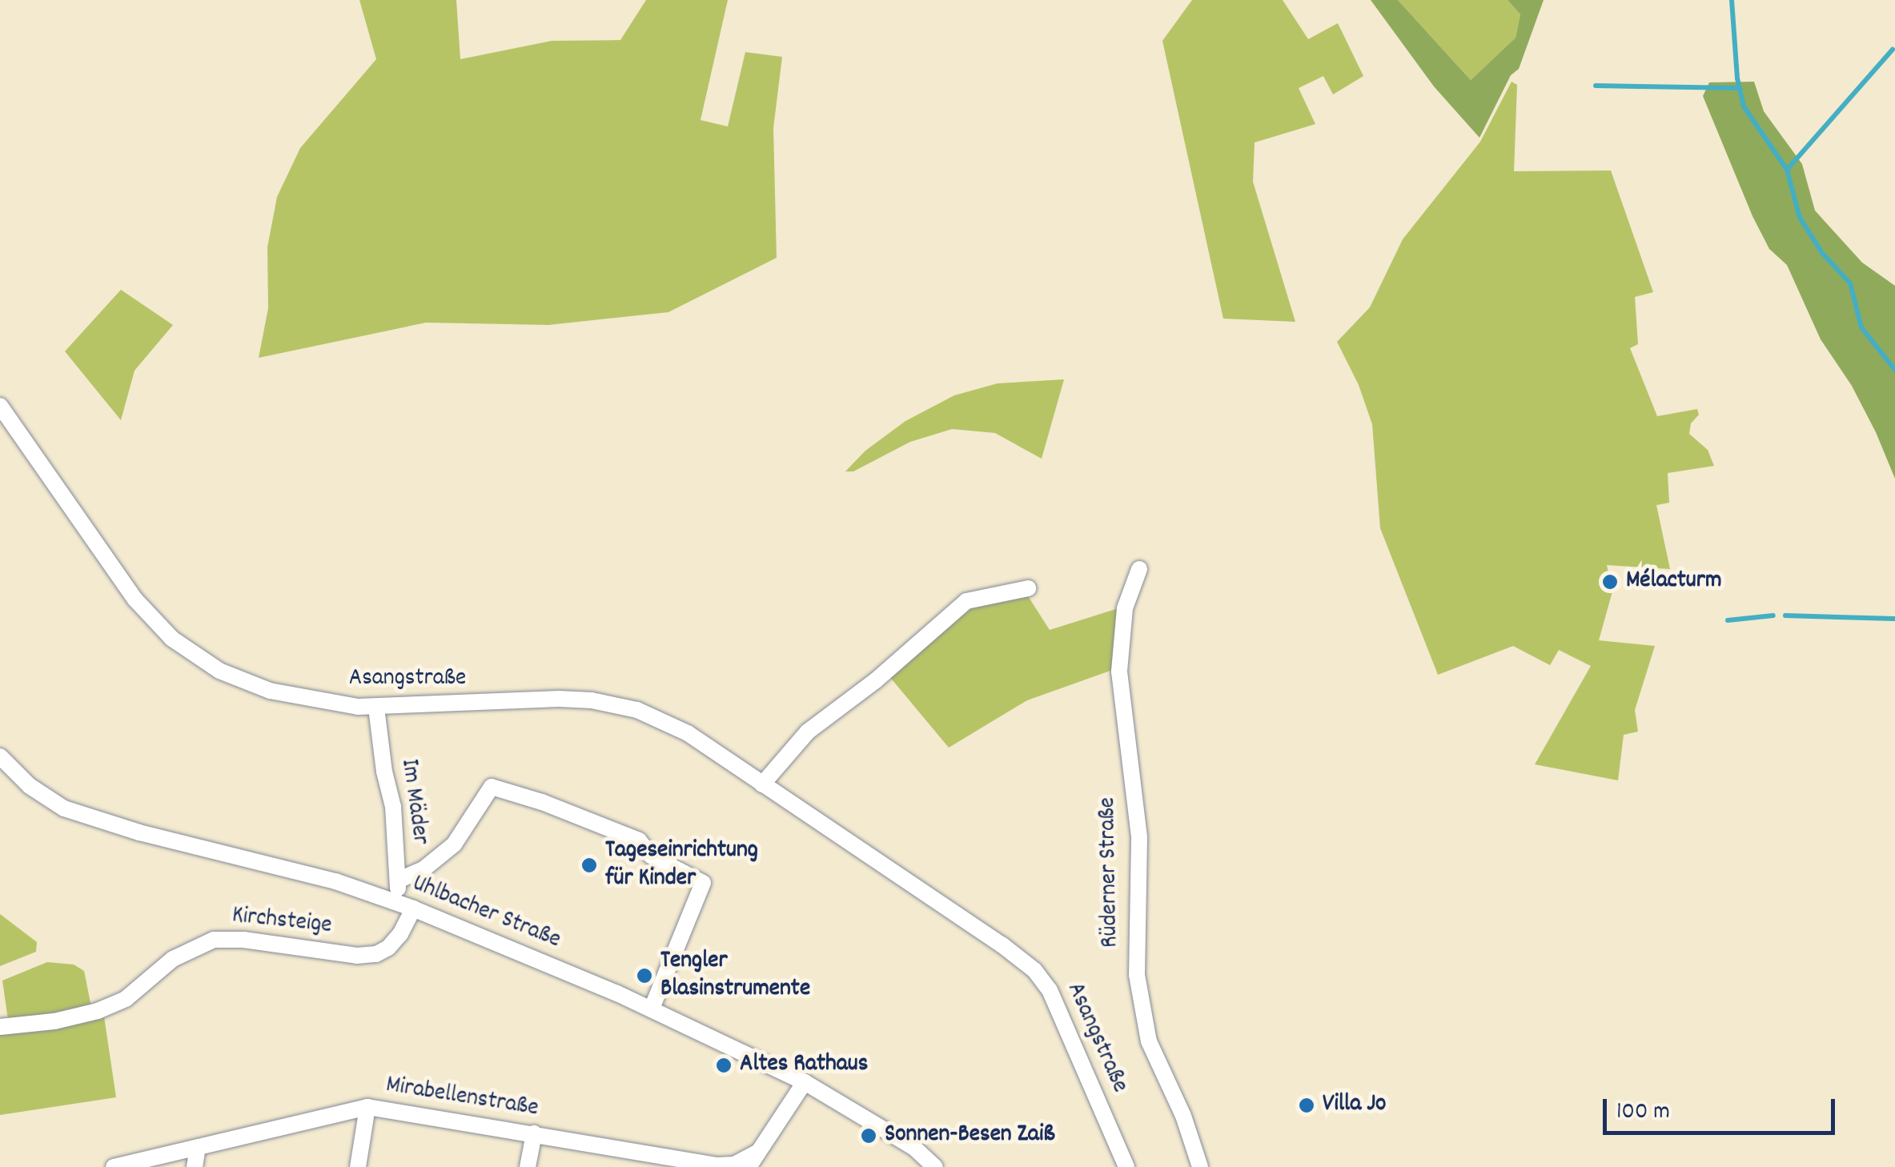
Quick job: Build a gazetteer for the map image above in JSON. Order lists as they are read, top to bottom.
{
  "streets": {
    "street": [
      "Asangstraße",
      "Im Mäder",
      "Rüderner Straße",
      "Uhlbacher Straße",
      "Kirchsteige",
      "Mirabellenstraße"
    ]
  },
  "crossings": [
    ["Asangstraße", "Im Mäder"],
    ["Im Mäder", "Uhlbacher Straße"],
    ["Im Mäder", "Kirchsteige"],
    ["Uhlbacher Straße", "Kirchsteige"]
  ],
  "places": [
    "Mélacturm",
    "Tageseinrichtung für Kinder",
    "Tengler Blasinstrumente",
    "Altes Rathaus",
    "Villa Jo",
    "Sonnen-Besen Zaiß"
  ],
  "scale_bar": "100 m"
}
